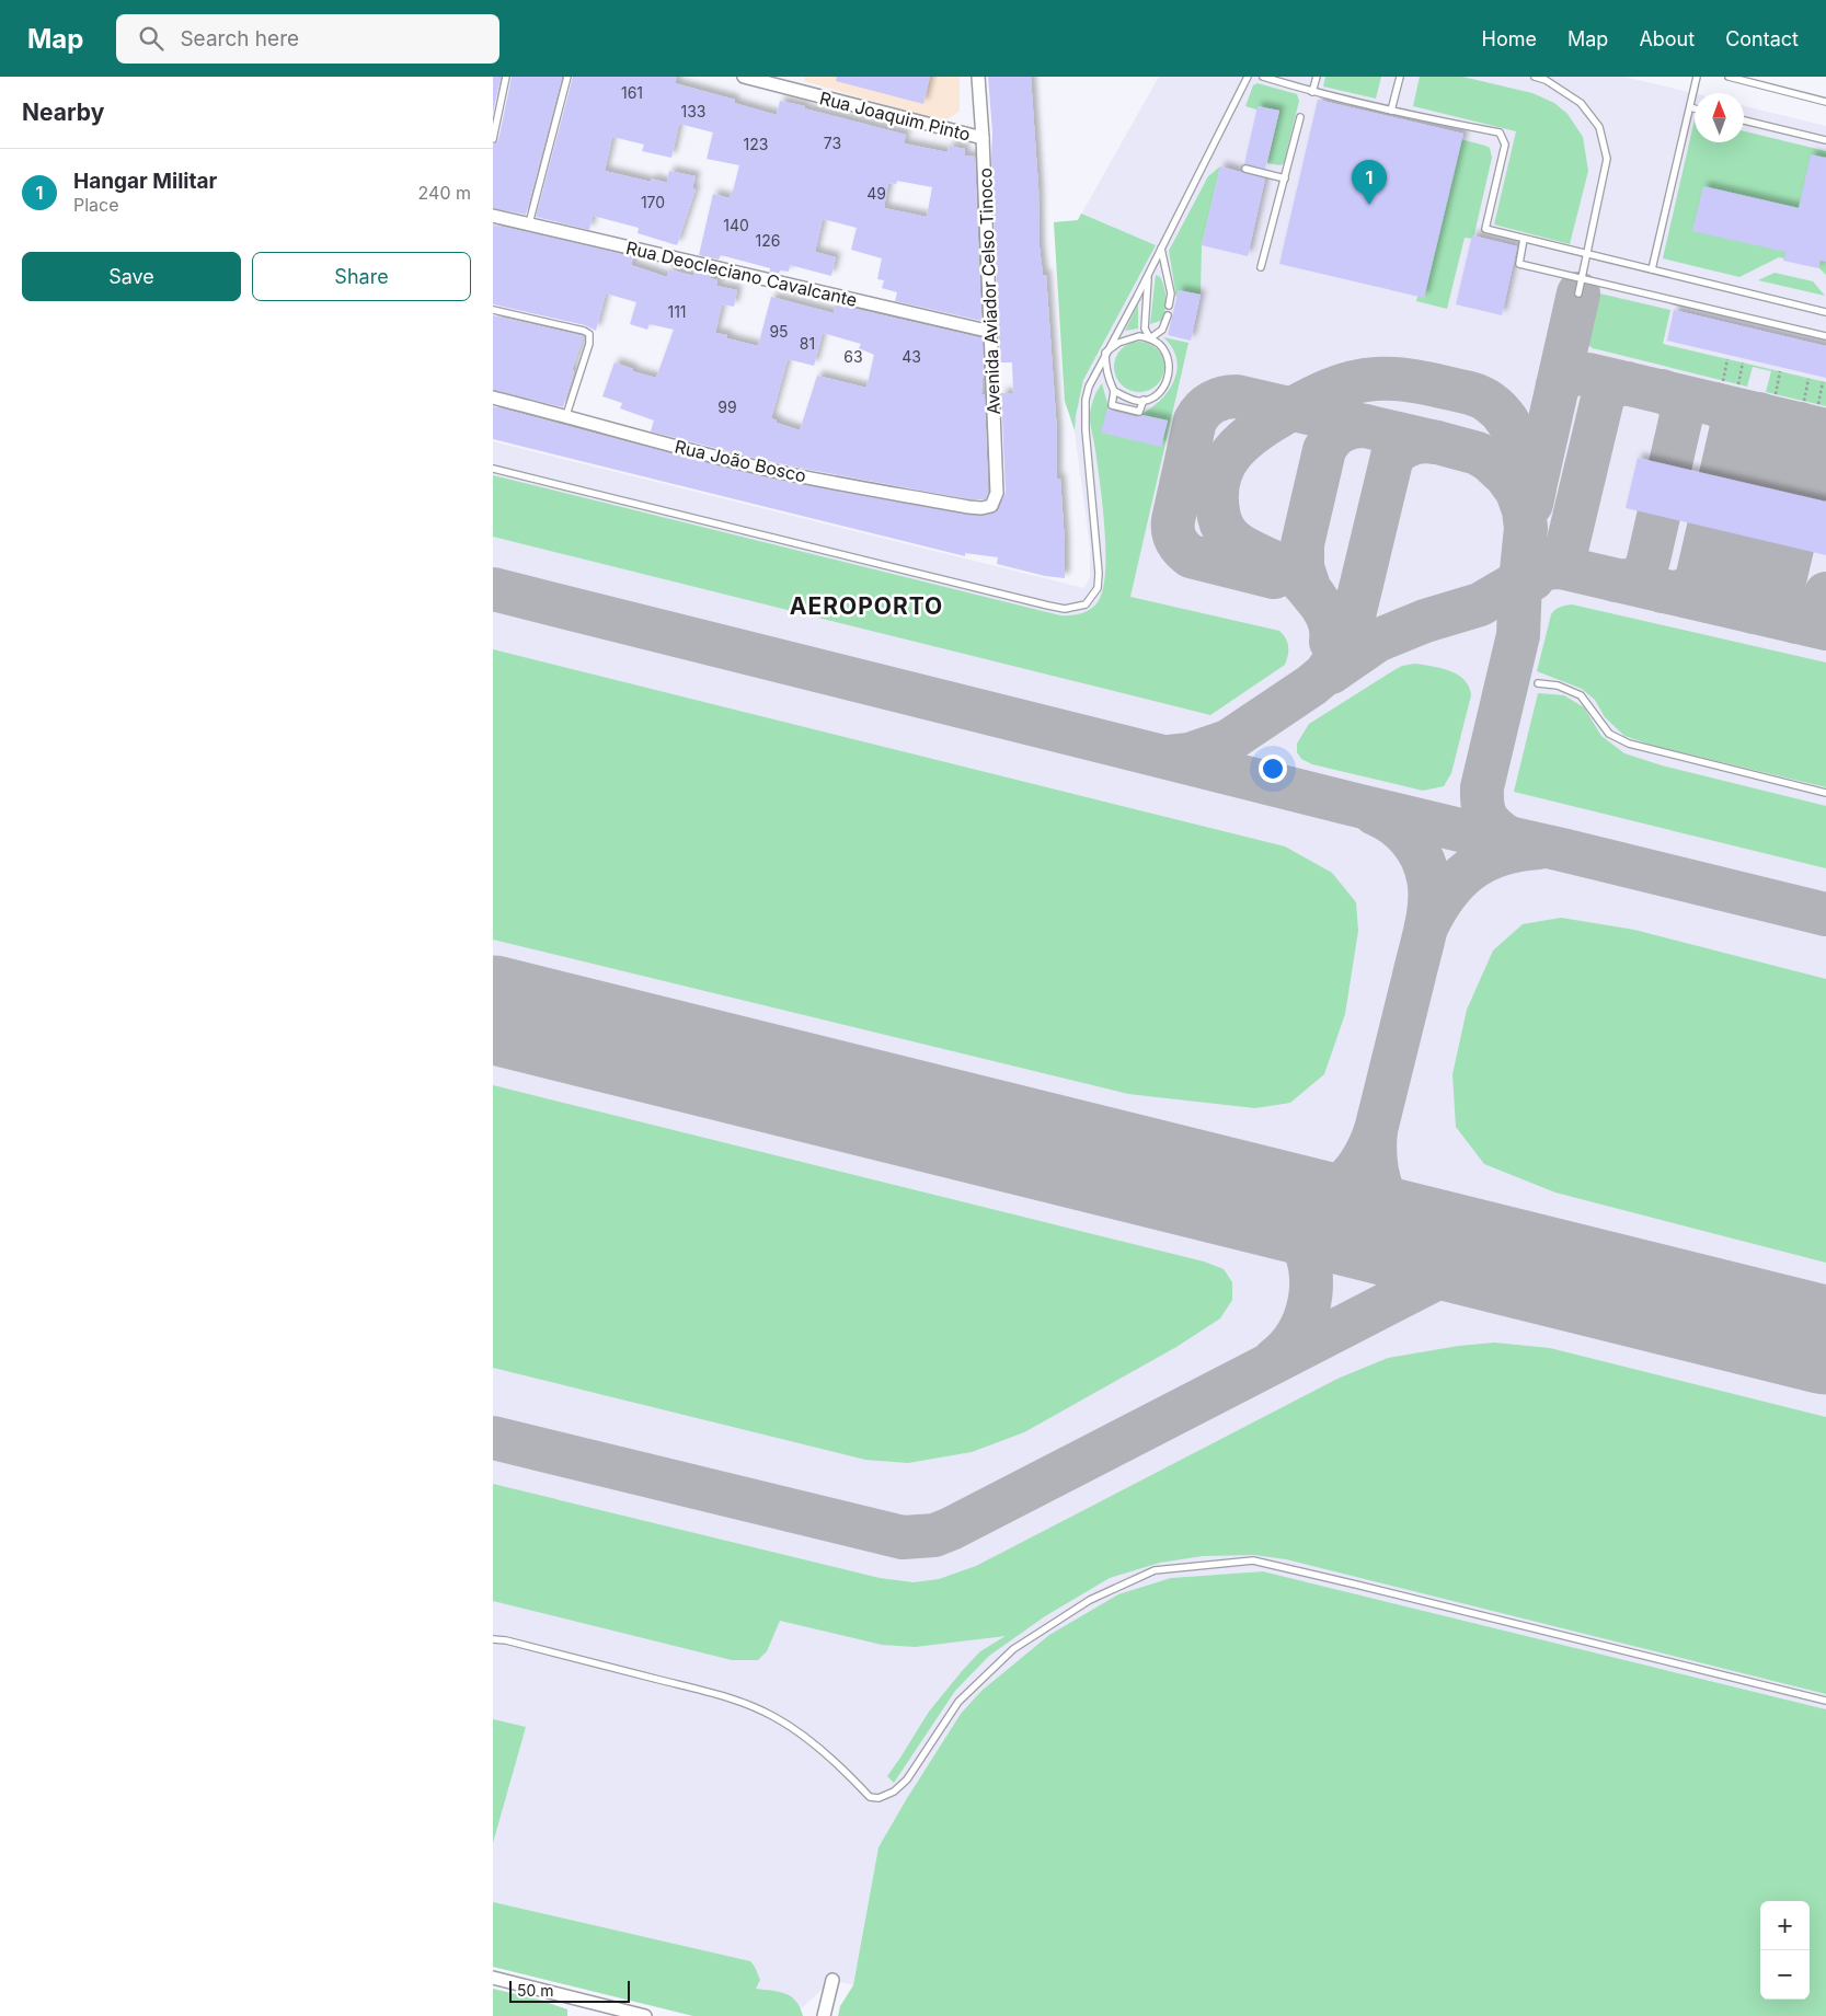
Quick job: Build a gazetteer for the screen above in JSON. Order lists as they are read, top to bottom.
{
  "streets": {
    "street": [
      "Rua Joaquim Pinto",
      "Rua Deocleciano Cavalcante",
      "Avenida Aviador Celso Tinoco",
      "Rua João Bosco"
    ]
  },
  "crossings": [
    ["Rua Joaquim Pinto", "Avenida Aviador Celso Tinoco"],
    ["Rua Deocleciano Cavalcante", "Avenida Aviador Celso Tinoco"],
    ["Avenida Aviador Celso Tinoco", "Rua João Bosco"]
  ],
  "districts": ["AEROPORTO"],
  "house_numbers": [
    "161",
    "133",
    "73",
    "123",
    "49",
    "170",
    "140",
    "126",
    "111",
    "95",
    "81",
    "63",
    "43",
    "99"
  ],
  "scale_bar": "50 m",
  "north": "top",
  "page": {
    "header": "Map",
    "search": "Search here",
    "nav": [
      "Home",
      "Map",
      "About",
      "Contact"
    ],
    "heading": "Nearby",
    "list": [
      {
        "mark": "1",
        "name": "Hangar Militar",
        "note": "Place",
        "value": "240 m"
      }
    ],
    "pins": "1",
    "buttons": ["Save", "Share"],
    "map_buttons": ["+", "−"],
    "scale": "50 m"
  }
}
